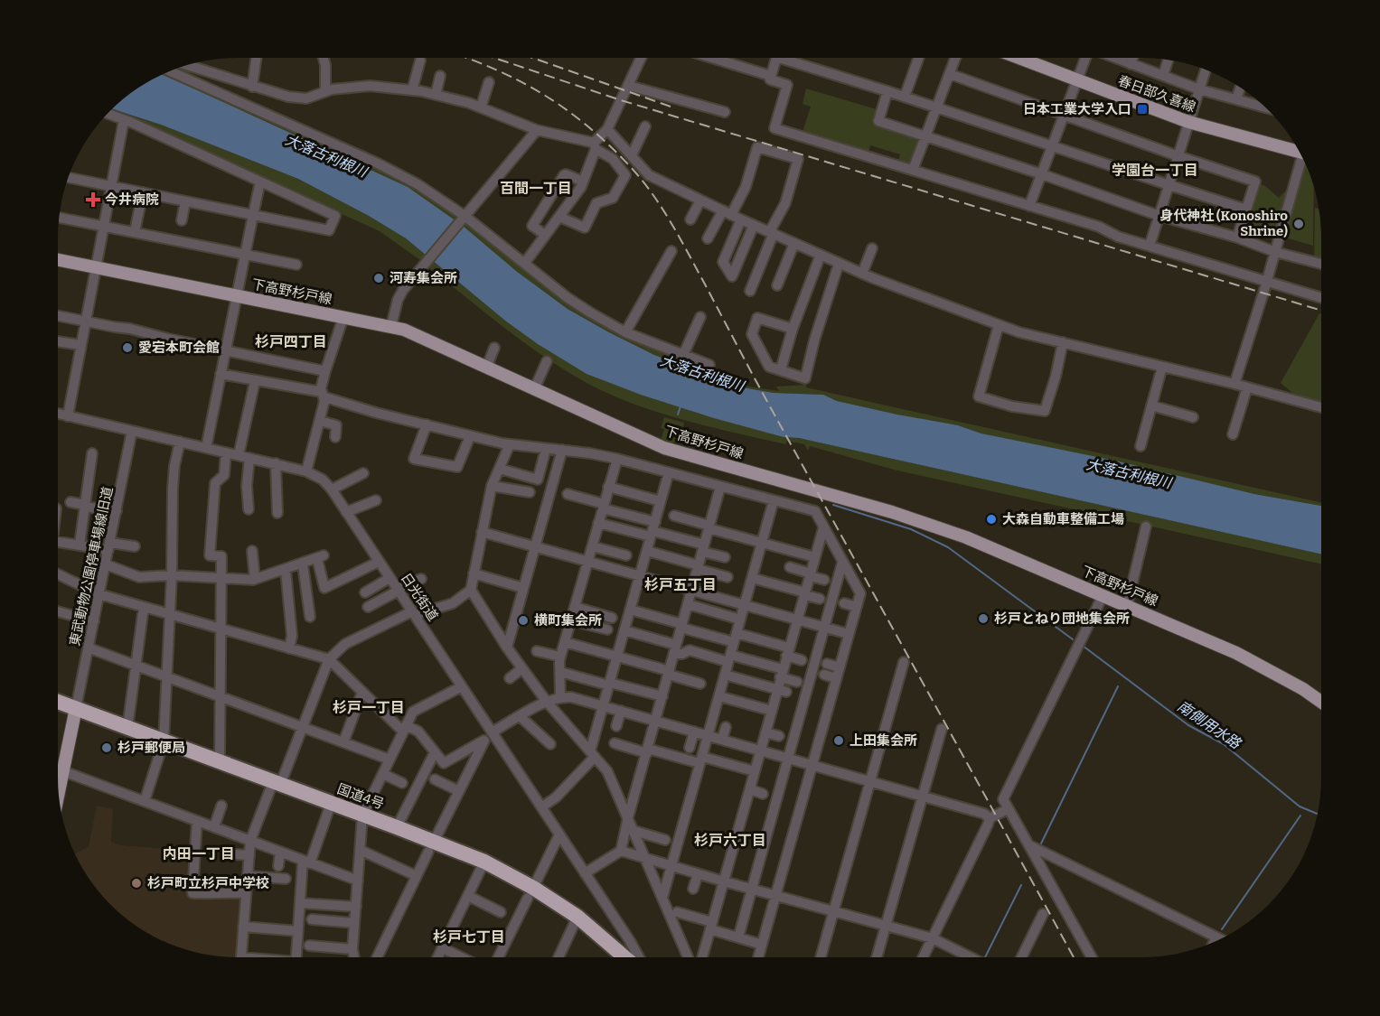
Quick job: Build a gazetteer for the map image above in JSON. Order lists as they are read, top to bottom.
{
  "streets": {
    "highway": ["国道4号"],
    "main road": ["春日部久喜線", "下高野杉戸線"],
    "street": ["東武動物公園停車場線旧道", "日光街道"]
  },
  "crossings": [
    ["東武動物公園停車場線旧道", "日光街道"],
    ["東武動物公園停車場線旧道", "国道4号"]
  ],
  "districts": [
    "学園台一丁目",
    "百間一丁目",
    "杉戸四丁目",
    "杉戸五丁目",
    "杉戸一丁目",
    "杉戸六丁目",
    "内田一丁目",
    "杉戸七丁目"
  ],
  "water": ["大落古利根川", "南側用水路"],
  "places": {
    "transit": ["日本工業大学入口"],
    "health": ["今井病院"],
    "other": [
      "身代神社 (Konoshiro Shrine)",
      "河寿集会所",
      "愛宕本町会館",
      "大森自動車整備工場",
      "杉戸とねり団地集会所",
      "横町集会所",
      "上田集会所",
      "杉戸郵便局",
      "杉戸町立杉戸中学校"
    ]
  }
}
